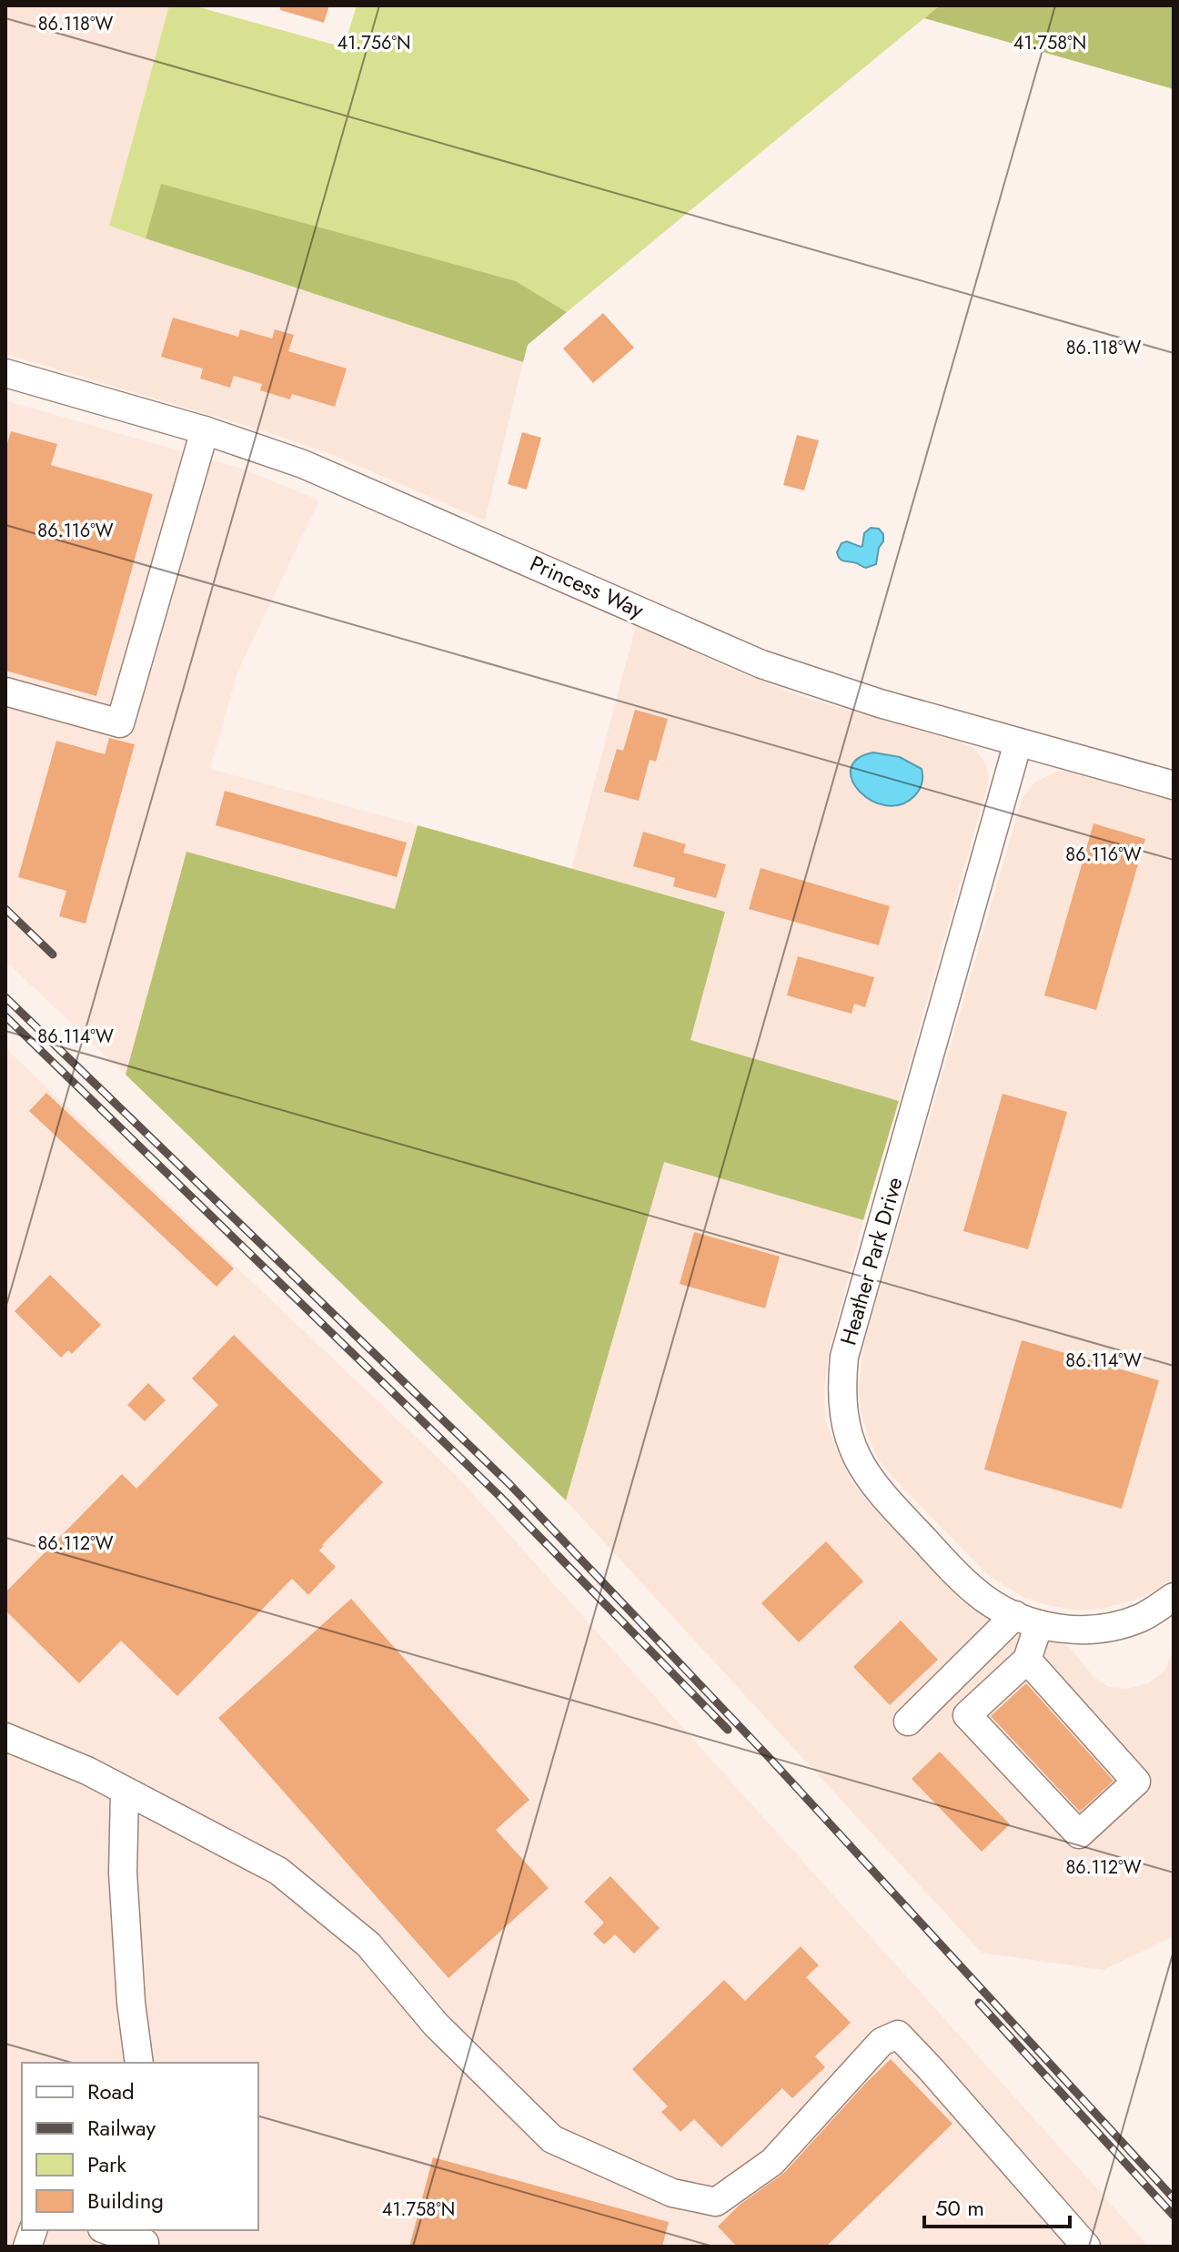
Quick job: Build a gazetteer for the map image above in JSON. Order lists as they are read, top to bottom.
{
  "streets": {
    "street": ["Princess Way", "Heather Park Drive"]
  },
  "crossings": [
    ["Princess Way", "Heather Park Drive"]
  ],
  "legend": [
    "Road",
    "Railway",
    "Park",
    "Building"
  ],
  "scale_bar": "50 m",
  "coordinates": [
    "86.118°W",
    "41.756°N",
    "41.758°N",
    "86.116°W",
    "86.114°W",
    "86.112°W"
  ]
}
